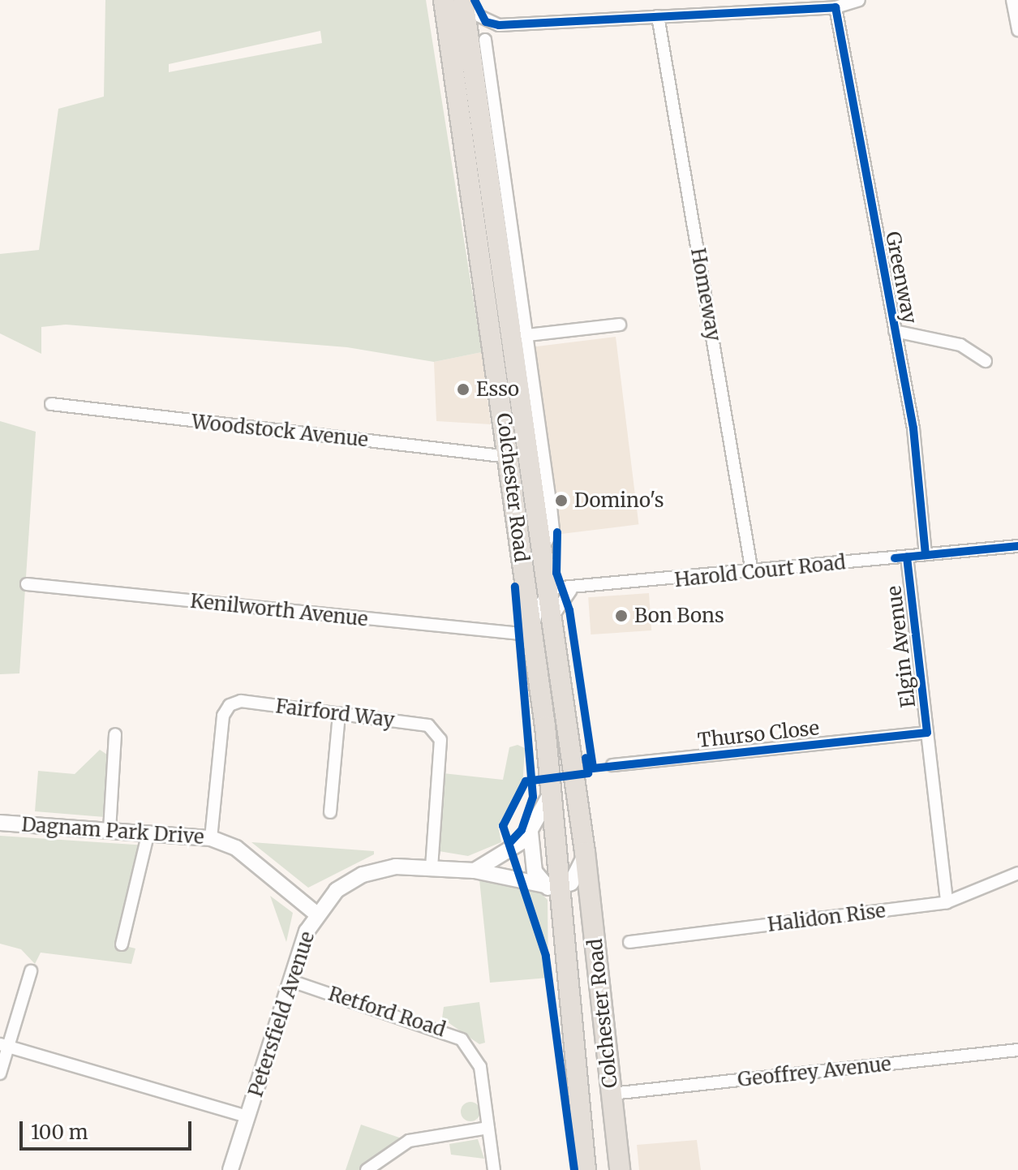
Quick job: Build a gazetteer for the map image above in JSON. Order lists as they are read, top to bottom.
{
  "streets": {
    "highway": ["Colchester Road"],
    "street": [
      "Greenway",
      "Homeway",
      "Woodstock Avenue",
      "Harold Court Road",
      "Kenilworth Avenue",
      "Elgin Avenue",
      "Fairford Way",
      "Thurso Close",
      "Dagnam Park Drive",
      "Halidon Rise",
      "Retford Road",
      "Petersfield Avenue",
      "Geoffrey Avenue"
    ]
  },
  "crossings": [
    ["Greenway", "Harold Court Road"],
    ["Homeway", "Harold Court Road"],
    ["Woodstock Avenue", "Colchester Road"],
    ["Colchester Road", "Harold Court Road"],
    ["Colchester Road", "Kenilworth Avenue"],
    ["Colchester Road", "Petersfield Avenue"],
    ["Colchester Road", "Geoffrey Avenue"],
    ["Harold Court Road", "Elgin Avenue"],
    ["Elgin Avenue", "Thurso Close"],
    ["Elgin Avenue", "Halidon Rise"],
    ["Fairford Way", "Dagnam Park Drive"],
    ["Fairford Way", "Petersfield Avenue"],
    ["Dagnam Park Drive", "Petersfield Avenue"],
    ["Retford Road", "Petersfield Avenue"]
  ],
  "places": ["Esso", "Domino's", "Bon Bons"],
  "scale_bar": "100 m"
}
